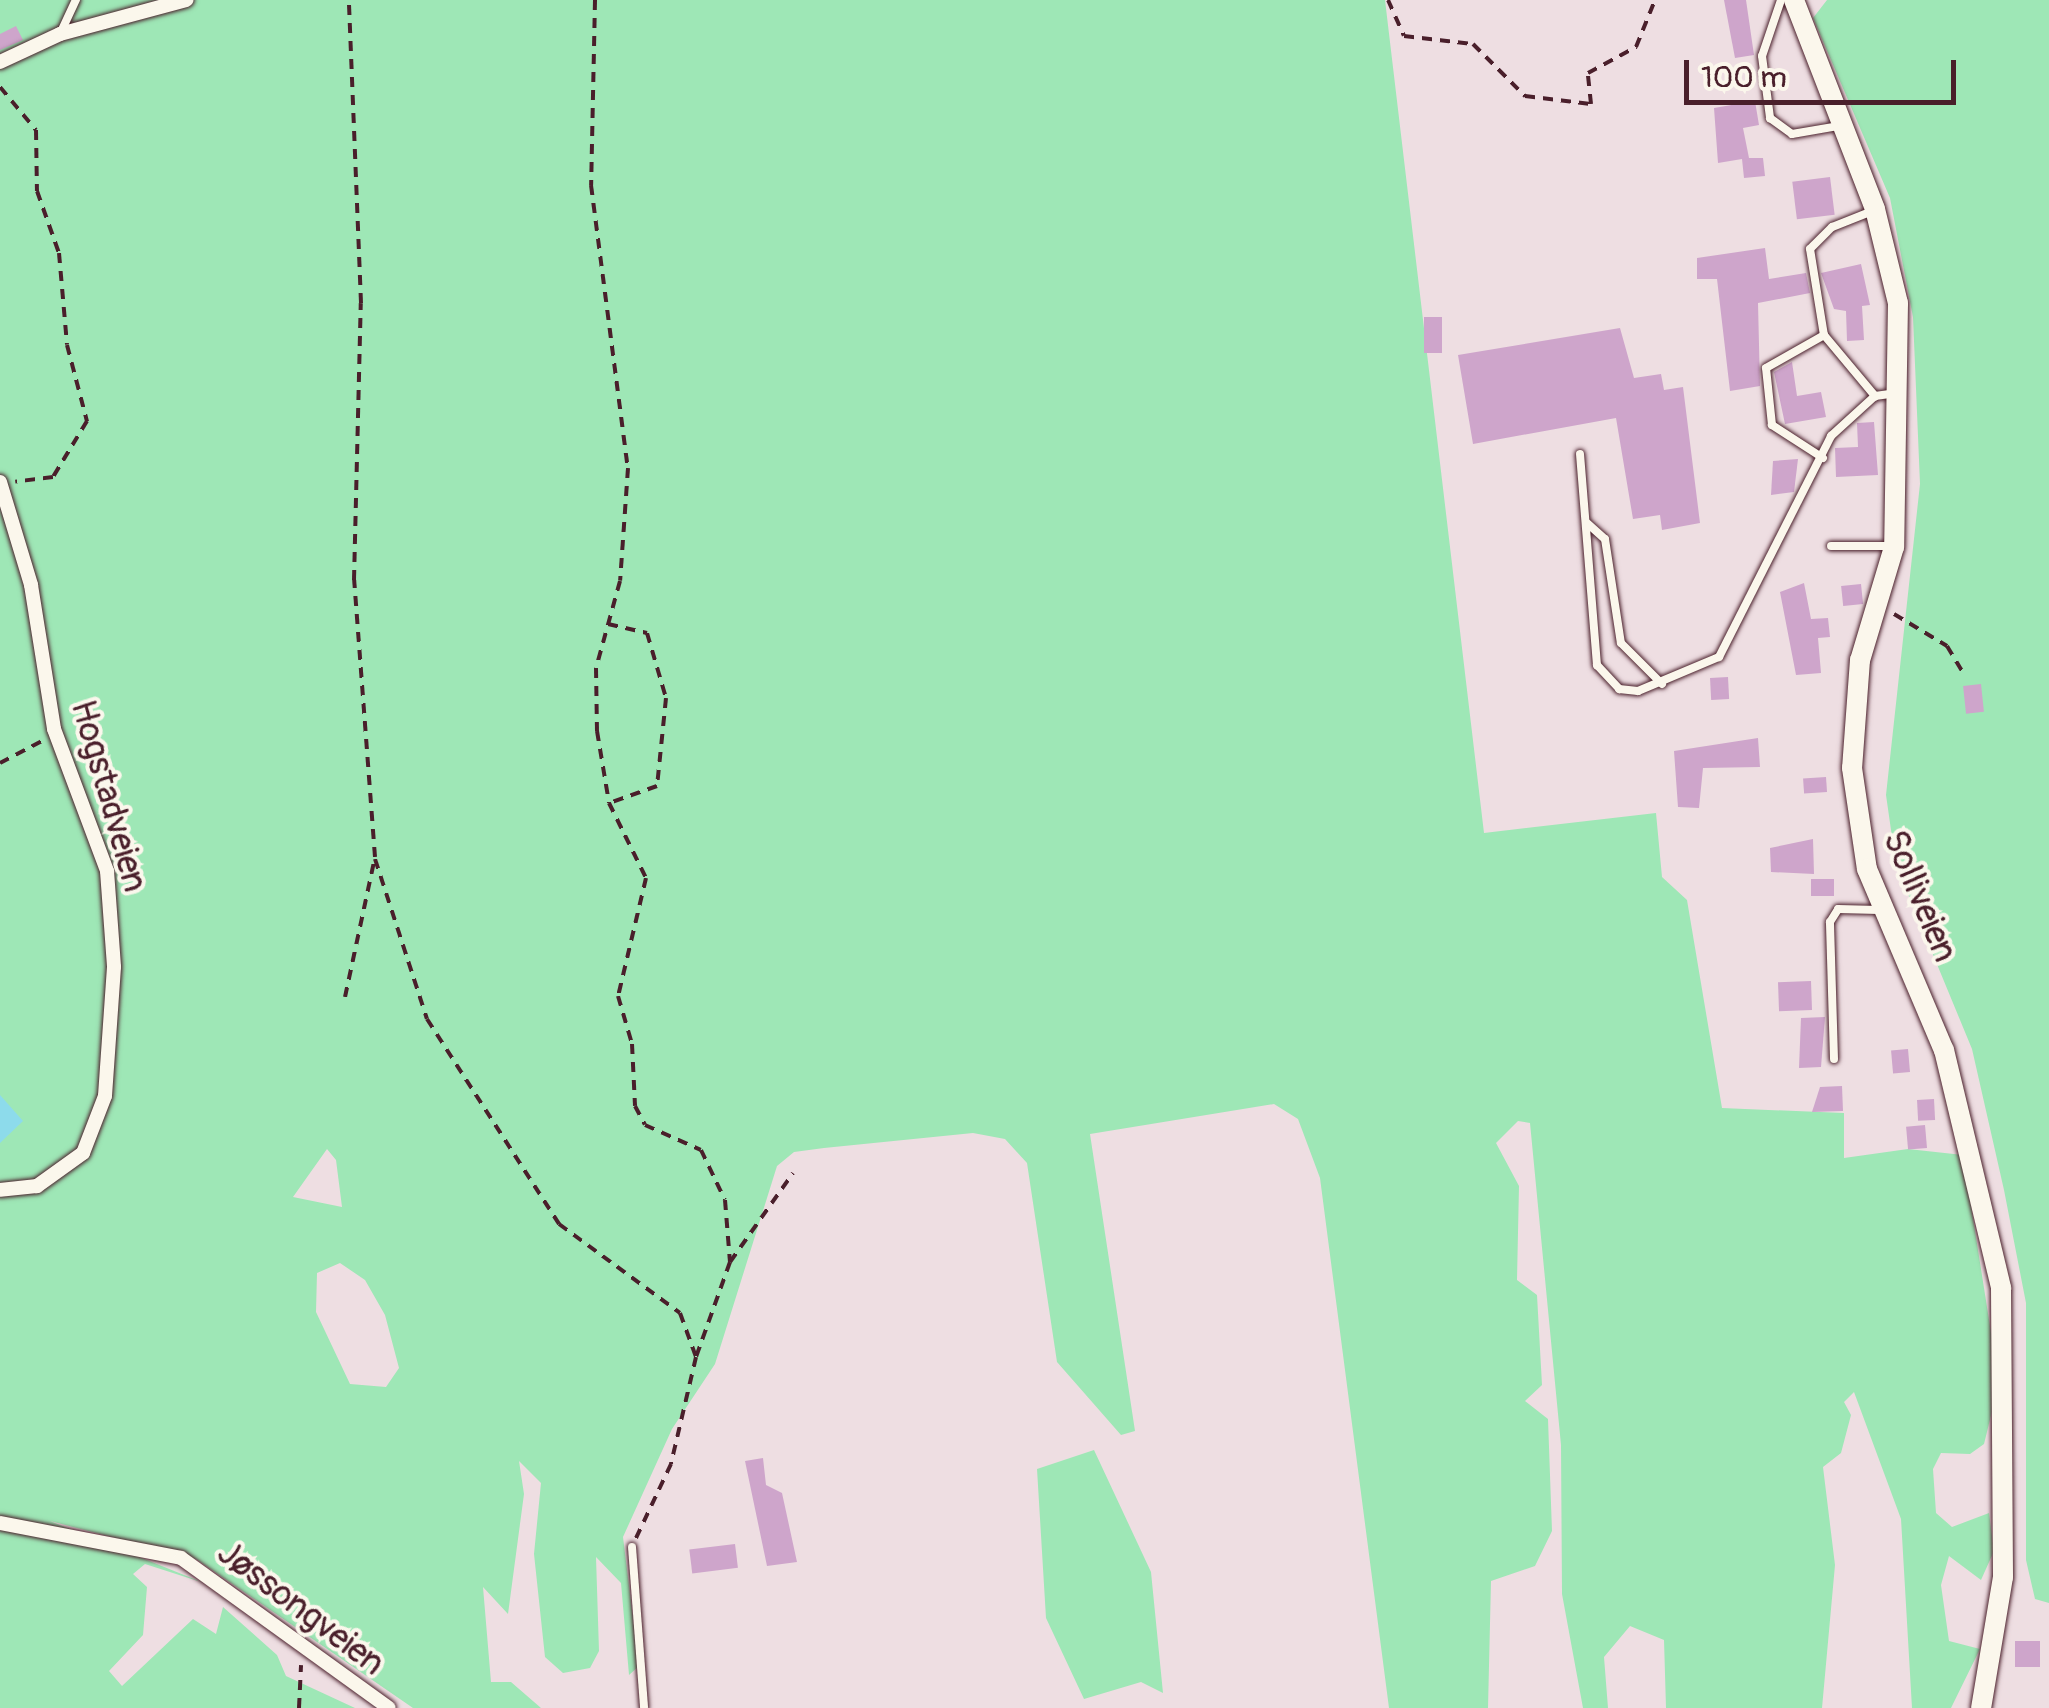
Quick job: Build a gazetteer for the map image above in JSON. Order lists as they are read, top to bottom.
{
  "streets": {
    "street": ["Hogstadveien", "Solliveien", "Jøssongveien"]
  },
  "scale_bar": "100 m"
}
